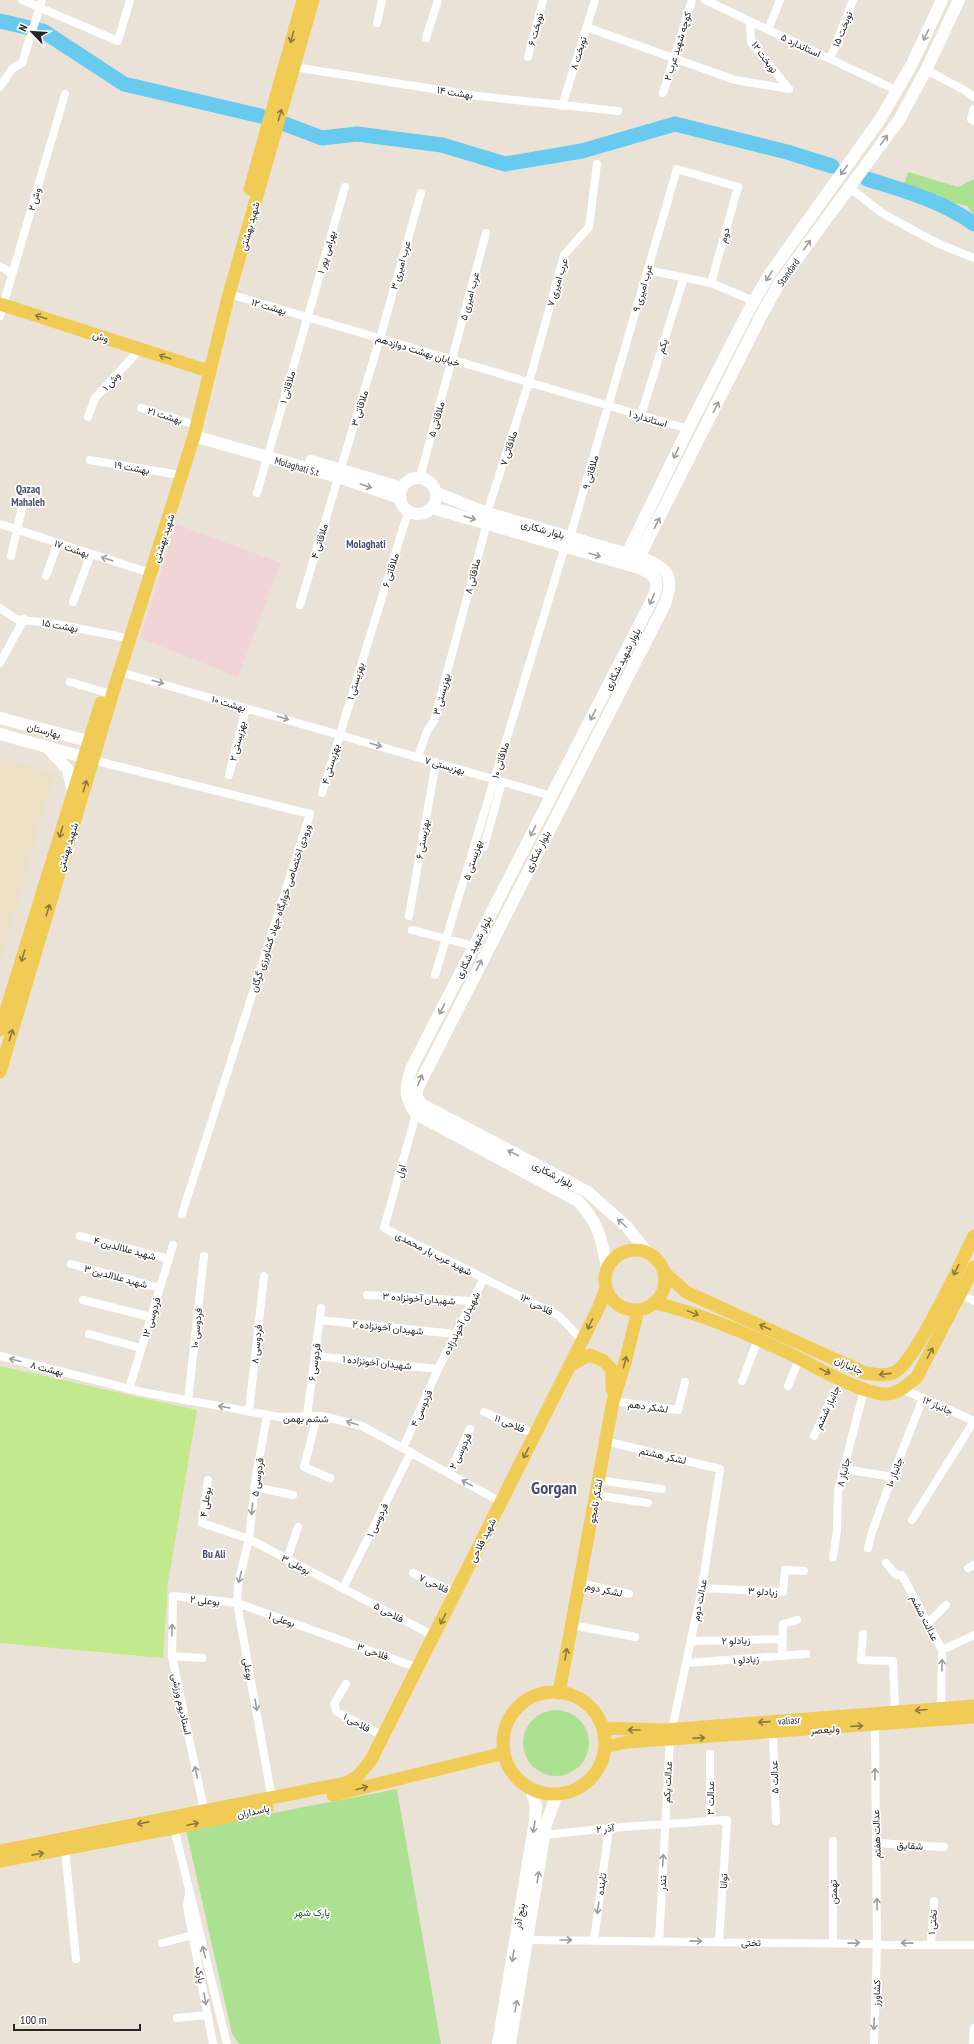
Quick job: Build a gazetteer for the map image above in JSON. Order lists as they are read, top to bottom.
{
  "streets": {
    "main road": [
      "شهید بهشتی",
      "Standard",
      "وش",
      "Molaghati S.t",
      "بلوار شکاری",
      "بلوار شهید شکاری",
      "بهارستان",
      "جانبازان",
      "لشکر نامجو",
      "شهید فلاحی",
      "valiasr",
      "ولیعصر",
      "پاسداران",
      "پنج آذر"
    ],
    "street": [
      "نوبخت ۶",
      "۱۵ نوبخت",
      "۵ استاندارد",
      "کوچه شهید عرب ۲",
      "۸ نوبخت",
      "نوبخت ۱۲",
      "بهشت ۱۴",
      "وش ۲",
      "دوم",
      "۱ بهرامی پور",
      "۳ عرب امیری",
      "۷ عرب امیری",
      "۹ عرب امیری",
      "۵ عرب امیری",
      "۱۲ بهشت",
      "یکم",
      "خیابان بهشت دوازدهم",
      "وش ۱",
      "ملاقاتی ۱",
      "ملاقاتی ۳",
      "بهشت ۲۱",
      "استاندارد ۱",
      "ملاقاتی ۵",
      "۷ ملاقاتی",
      "بهشت ۱۹",
      "ملاقاتی ۹",
      "ملاقاتی ۴",
      "بهشت ۱۷",
      "۶ ملاقاتی",
      "ملاقاتی ۸",
      "بهشت ۱۵",
      "بهزیستی ۱",
      "۳ بهزیستی",
      "بهشت ۱۰",
      "۲ بهزیستی",
      "۱۰ ملاقاتی",
      "بهزیستی ۴",
      "۷ بهزیستی",
      "بهزیستی ۶",
      "۵ بهزیستی",
      "ورودی اختصاصی خوابگاه جهاد کشاورزی گرگان",
      "اول",
      "۴ شهید علاالدین",
      "شهید عرب یار محمدی",
      "۳ شهید علاالدین",
      "۳ شهیدان آخونزاده",
      "۱۳ فلاحی",
      "۱۲ فردوسی",
      "شهیدان آخوندزاده",
      "۲ شهیدان آخونزاده",
      "۱۰ فردوسی",
      "۸ فردوسی",
      "۶ فردوسی",
      "۱ شهیدان آخونزاده",
      "۸ بهشت",
      "۱۲ جانباز",
      "لشکر دهم",
      "جانباز ششم",
      "۴ فردوسی",
      "ششم بهمن",
      "۱۱ فلاحی",
      "۲ فردوسی",
      "لشکر هشتم",
      "جانباز ۸",
      "۱۰ جانباز",
      "۵ فردوسی",
      "۴ بوعلی",
      "۱ فردوسی",
      "۳ بوعلی",
      "۷ فلاحی",
      "لشکر دوم",
      "زیادلو ۳",
      "۲ بوعلی",
      "عدالت دوم",
      "۵ فلاحی",
      "عدالت ششم",
      "۱ بوعلی",
      "زیادلو ۲",
      "۳ فلاحی",
      "زیادلو ۱",
      "بوعلی",
      "استادیوم ورزشی",
      "۱ فلاحی",
      "عدالت ۵",
      "عدالت یکم",
      "عدالت ۳",
      "۲ آذر",
      "عدالت هفتم",
      "شقایق",
      "توانا",
      "تندر",
      "تابنده",
      "تهمتن",
      "۱ تختی",
      "تختی",
      "پارک",
      "کشاورز"
    ]
  },
  "crossings": [
    ["۱۵ نوبخت", "۵ استاندارد"],
    ["۵ استاندارد", "نوبخت ۱۲"],
    ["۵ استاندارد", "Standard"],
    ["کوچه شهید عرب ۲", "نوبخت ۱۲"],
    ["۸ نوبخت", "بهشت ۱۴"],
    ["بهشت ۱۴", "شهید بهشتی"],
    ["وش ۲", "وش"],
    ["شهید بهشتی", "۱۲ بهشت"],
    ["شهید بهشتی", "وش"],
    ["شهید بهشتی", "بهشت ۲۱"],
    ["شهید بهشتی", "Molaghati S.t"],
    ["شهید بهشتی", "بهشت ۱۹"],
    ["شهید بهشتی", "بهشت ۱۷"],
    ["شهید بهشتی", "بهشت ۱۵"],
    ["شهید بهشتی", "بهشت ۱۰"],
    ["شهید بهشتی", "بهارستان"],
    ["شهید بهشتی", "ورودی اختصاصی خوابگاه جهاد کشاورزی گرگان"],
    ["دوم", "۹ عرب امیری"],
    ["۱ بهرامی پور", "۱۲ بهشت"],
    ["۱ بهرامی پور", "خیابان بهشت دوازدهم"],
    ["۱ بهرامی پور", "ملاقاتی ۱"],
    ["۳ عرب امیری", "خیابان بهشت دوازدهم"],
    ["۳ عرب امیری", "ملاقاتی ۳"],
    ["Standard", "استاندارد ۱"],
    ["Standard", "بلوار شکاری"],
    ["Standard", "بلوار شهید شکاری"],
    ["۷ عرب امیری", "خیابان بهشت دوازدهم"],
    ["۷ عرب امیری", "۷ ملاقاتی"],
    ["۹ عرب امیری", "خیابان بهشت دوازدهم"],
    ["۹ عرب امیری", "استاندارد ۱"],
    ["۹ عرب امیری", "ملاقاتی ۹"],
    ["۵ عرب امیری", "خیابان بهشت دوازدهم"],
    ["۵ عرب امیری", "ملاقاتی ۵"],
    ["۱۲ بهشت", "خیابان بهشت دوازدهم"],
    ["۱۲ بهشت", "ملاقاتی ۱"],
    ["وش", "وش ۱"],
    ["یکم", "استاندارد ۱"],
    ["خیابان بهشت دوازدهم", "ملاقاتی ۱"],
    ["خیابان بهشت دوازدهم", "ملاقاتی ۳"],
    ["خیابان بهشت دوازدهم", "استاندارد ۱"],
    ["خیابان بهشت دوازدهم", "ملاقاتی ۵"],
    ["خیابان بهشت دوازدهم", "۷ ملاقاتی"],
    ["خیابان بهشت دوازدهم", "ملاقاتی ۹"],
    ["ملاقاتی ۱", "Molaghati S.t"],
    ["ملاقاتی ۳", "Molaghati S.t"],
    ["ملاقاتی ۳", "ملاقاتی ۴"],
    ["بهشت ۲۱", "Molaghati S.t"],
    ["استاندارد ۱", "ملاقاتی ۹"],
    ["ملاقاتی ۵", "Molaghati S.t"],
    ["ملاقاتی ۵", "بلوار شکاری"],
    ["ملاقاتی ۵", "۶ ملاقاتی"],
    ["۷ ملاقاتی", "بلوار شکاری"],
    ["۷ ملاقاتی", "ملاقاتی ۸"],
    ["Molaghati S.t", "بلوار شکاری"],
    ["Molaghati S.t", "ملاقاتی ۴"],
    ["Molaghati S.t", "۶ ملاقاتی"],
    ["ملاقاتی ۹", "بلوار شکاری"],
    ["ملاقاتی ۹", "۱۰ ملاقاتی"],
    ["بلوار شکاری", "۶ ملاقاتی"],
    ["بلوار شکاری", "ملاقاتی ۸"],
    ["بلوار شکاری", "بلوار شهید شکاری"],
    ["بلوار شکاری", "۱۰ ملاقاتی"],
    ["بلوار شکاری", "جانبازان"],
    ["بلوار شکاری", "لشکر نامجو"],
    ["بلوار شکاری", "شهید فلاحی"],
    ["۶ ملاقاتی", "بهزیستی ۱"],
    ["ملاقاتی ۸", "۳ بهزیستی"],
    ["بلوار شهید شکاری", "۷ بهزیستی"],
    ["بلوار شهید شکاری", "اول"],
    ["بهزیستی ۱", "بهشت ۱۰"],
    ["بهزیستی ۱", "بهزیستی ۴"],
    ["بهزیستی ۱", "۷ بهزیستی"],
    ["۳ بهزیستی", "۷ بهزیستی"],
    ["بهشت ۱۰", "۲ بهزیستی"],
    ["بهشت ۱۰", "بهزیستی ۴"],
    ["بهشت ۱۰", "۷ بهزیستی"],
    ["بهارستان", "ورودی اختصاصی خوابگاه جهاد کشاورزی گرگان"],
    ["۱۰ ملاقاتی", "۵ بهزیستی"],
    ["بهزیستی ۴", "۷ بهزیستی"],
    ["۷ بهزیستی", "بهزیستی ۶"],
    ["۷ بهزیستی", "۵ بهزیستی"],
    ["اول", "شهید عرب یار محمدی"],
    ["۴ شهید علاالدین", "۱۲ فردوسی"],
    ["شهید عرب یار محمدی", "۱۳ فلاحی"],
    ["شهید عرب یار محمدی", "شهیدان آخوندزاده"],
    ["۳ شهید علاالدین", "۱۲ فردوسی"],
    ["۳ شهیدان آخونزاده", "شهیدان آخوندزاده"],
    ["۱۳ فلاحی", "شهیدان آخوندزاده"],
    ["۱۳ فلاحی", "شهید فلاحی"],
    ["۱۲ فردوسی", "ششم بهمن"],
    ["شهیدان آخوندزاده", "۲ شهیدان آخونزاده"],
    ["شهیدان آخوندزاده", "۱ شهیدان آخونزاده"],
    ["شهیدان آخوندزاده", "۴ فردوسی"],
    ["۲ شهیدان آخونزاده", "۶ فردوسی"],
    ["۱۰ فردوسی", "ششم بهمن"],
    ["۸ فردوسی", "ششم بهمن"],
    ["۶ فردوسی", "۱ شهیدان آخونزاده"],
    ["۶ فردوسی", "ششم بهمن"],
    ["۱ شهیدان آخونزاده", "۴ فردوسی"],
    ["جانبازان", "۱۲ جانباز"],
    ["جانبازان", "جانباز ششم"],
    ["جانبازان", "جانباز ۸"],
    ["جانبازان", "لشکر نامجو"],
    ["جانبازان", "شهید فلاحی"],
    ["۸ بهشت", "ششم بهمن"],
    ["۱۲ جانباز", "۱۰ جانباز"],
    ["لشکر دهم", "لشکر نامجو"],
    ["۴ فردوسی", "ششم بهمن"],
    ["ششم بهمن", "۲ فردوسی"],
    ["ششم بهمن", "۵ فردوسی"],
    ["ششم بهمن", "۱ فردوسی"],
    ["ششم بهمن", "شهید فلاحی"],
    ["۱۱ فلاحی", "شهید فلاحی"],
    ["لشکر هشتم", "لشکر نامجو"],
    ["لشکر هشتم", "عدالت دوم"],
    ["۵ فردوسی", "۴ بوعلی"],
    ["۵ فردوسی", "۳ بوعلی"],
    ["۵ فردوسی", "بوعلی"],
    ["لشکر نامجو", "شهید فلاحی"],
    ["لشکر نامجو", "لشکر دوم"],
    ["لشکر نامجو", "valiasr"],
    ["لشکر نامجو", "ولیعصر"],
    ["لشکر نامجو", "پاسداران"],
    ["لشکر نامجو", "پنج آذر"],
    ["۴ بوعلی", "۳ بوعلی"],
    ["۴ بوعلی", "بوعلی"],
    ["۱ فردوسی", "۳ بوعلی"],
    ["۱ فردوسی", "۵ فلاحی"],
    ["شهید فلاحی", "۷ فلاحی"],
    ["شهید فلاحی", "۵ فلاحی"],
    ["شهید فلاحی", "۳ فلاحی"],
    ["شهید فلاحی", "۱ فلاحی"],
    ["شهید فلاحی", "پاسداران"],
    ["۳ بوعلی", "۵ فلاحی"],
    ["۳ بوعلی", "بوعلی"],
    ["زیادلو ۳", "عدالت دوم"],
    ["۲ بوعلی", "۱ بوعلی"],
    ["۲ بوعلی", "بوعلی"],
    ["۲ بوعلی", "استادیوم ورزشی"],
    ["عدالت دوم", "زیادلو ۲"],
    ["عدالت دوم", "زیادلو ۱"],
    ["عدالت دوم", "valiasr"],
    ["عدالت دوم", "ولیعصر"],
    ["عدالت دوم", "عدالت یکم"],
    ["عدالت ششم", "valiasr"],
    ["۱ بوعلی", "۳ فلاحی"],
    ["۱ بوعلی", "بوعلی"],
    ["بوعلی", "پاسداران"],
    ["استادیوم ورزشی", "پاسداران"],
    ["valiasr", "ولیعصر"],
    ["valiasr", "عدالت یکم"],
    ["valiasr", "پاسداران"],
    ["valiasr", "پنج آذر"],
    ["ولیعصر", "عدالت ۵"],
    ["ولیعصر", "عدالت یکم"],
    ["ولیعصر", "پاسداران"],
    ["ولیعصر", "عدالت هفتم"],
    ["ولیعصر", "پنج آذر"],
    ["عدالت یکم", "عدالت ۳"],
    ["عدالت یکم", "۲ آذر"],
    ["عدالت یکم", "تندر"],
    ["عدالت ۳", "۲ آذر"],
    ["عدالت ۳", "توانا"],
    ["عدالت ۳", "تندر"],
    ["پاسداران", "پنج آذر"],
    ["۲ آذر", "تندر"],
    ["۲ آذر", "تابنده"],
    ["۲ آذر", "پنج آذر"],
    ["عدالت هفتم", "شقایق"],
    ["عدالت هفتم", "تختی"],
    ["عدالت هفتم", "کشاورز"],
    ["توانا", "تختی"],
    ["تندر", "تختی"],
    ["تابنده", "تختی"],
    ["تهمتن", "تختی"],
    ["پنج آذر", "تختی"],
    ["۱ تختی", "تختی"],
    ["تختی", "کشاورز"]
  ],
  "one_way": [
    "وش",
    "بهشت ۱۷",
    "بلوار شهید شکاری",
    "بهشت ۱۰",
    "۷ بهزیستی",
    "۸ بهشت",
    "ششم بهمن",
    "لشکر نامجو",
    "عدالت ششم",
    "بوعلی",
    "استادیوم ورزشی",
    "valiasr",
    "ولیعصر",
    "عدالت هفتم",
    "تندر",
    "تابنده",
    "کشاورز"
  ],
  "districts": [
    "Qazaq Mahaleh",
    "Molaghati",
    "Gorgan",
    "Bu Ali"
  ],
  "parks": ["پارک شهر"],
  "scale_bar": "100 m",
  "north": "top left"
}
